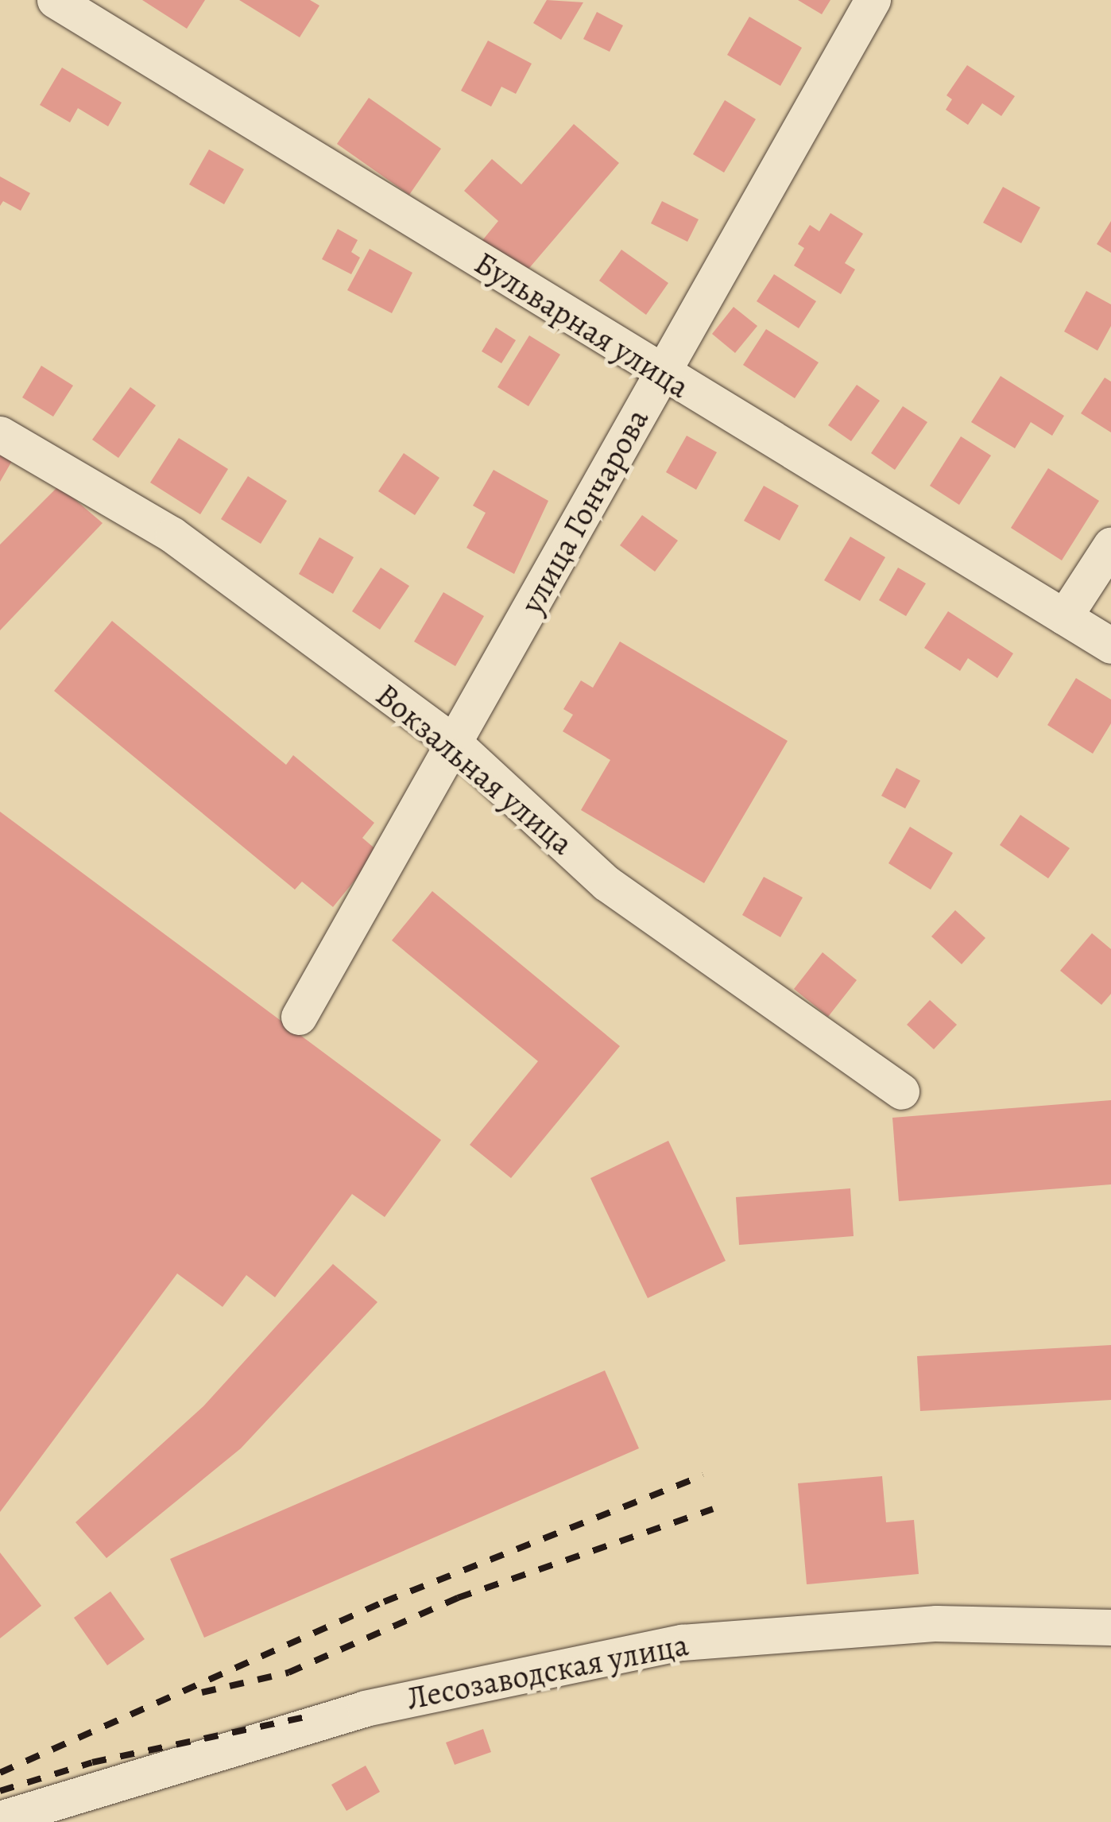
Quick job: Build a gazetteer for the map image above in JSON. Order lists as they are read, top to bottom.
{
  "streets": {
    "street": [
      "Бульварная улица",
      "улица Гончарова",
      "Вокзальная улица",
      "Лесозаводская улица"
    ]
  },
  "crossings": [
    ["Бульварная улица", "улица Гончарова"],
    ["улица Гончарова", "Вокзальная улица"]
  ]
}
